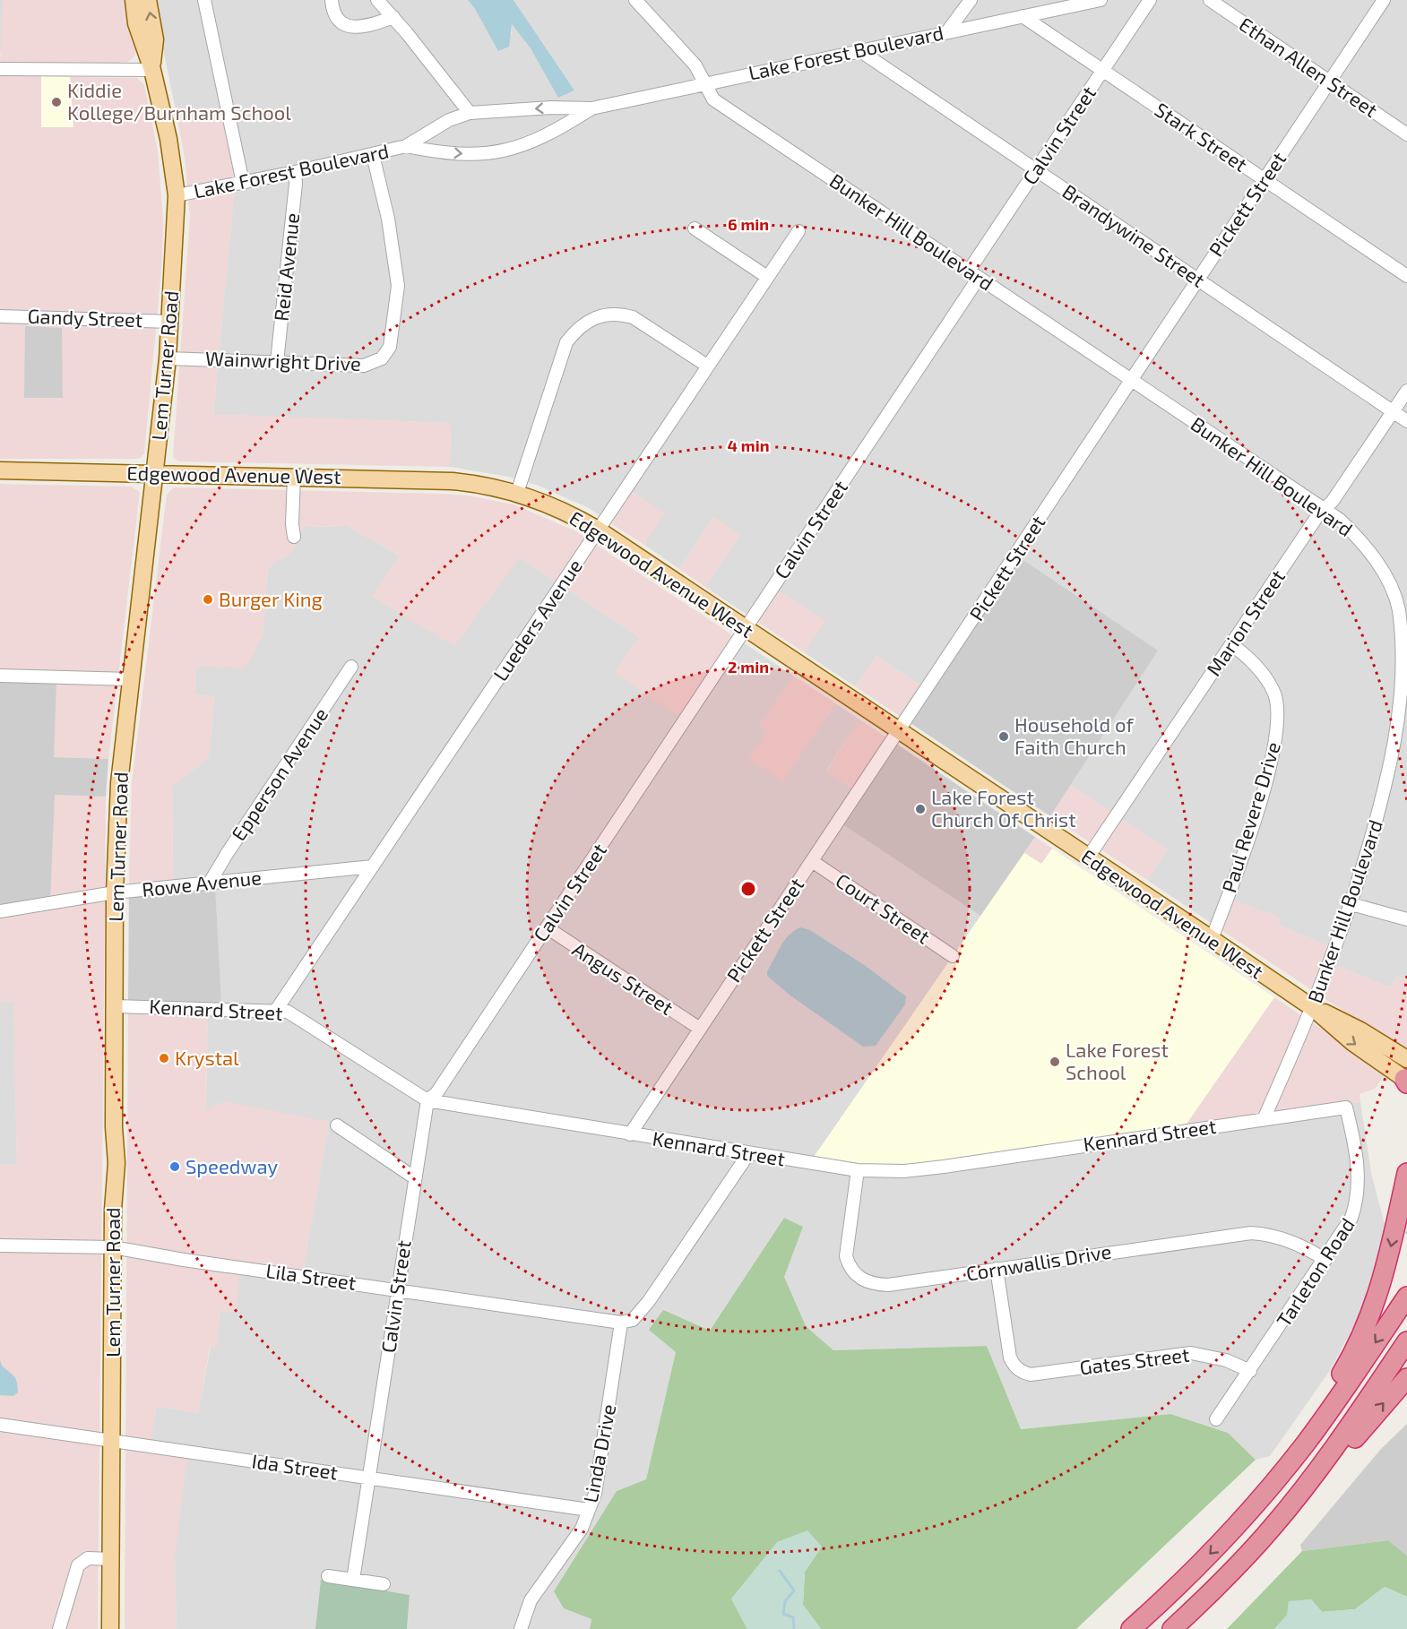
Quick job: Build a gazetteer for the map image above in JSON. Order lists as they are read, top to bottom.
{
  "streets": {
    "main road": ["Lem Turner Road", "Edgewood Avenue West"],
    "street": [
      "Lake Forest Boulevard",
      "Ethan Allen Street",
      "Calvin Street",
      "Stark Street",
      "Pickett Street",
      "Bunker Hill Boulevard",
      "Brandywine Street",
      "Reid Avenue",
      "Gandy Street",
      "Wainwright Drive",
      "Lueders Avenue",
      "Marion Street",
      "Epperson Avenue",
      "Paul Revere Drive",
      "Rowe Avenue",
      "Court Street",
      "Angus Street",
      "Kennard Street",
      "Cornwallis Drive",
      "Tarleton Road",
      "Lila Street",
      "Gates Street",
      "Linda Drive",
      "Ida Street"
    ]
  },
  "crossings": [
    ["Lake Forest Boulevard", "Stark Street"],
    ["Lake Forest Boulevard", "Bunker Hill Boulevard"],
    ["Lake Forest Boulevard", "Brandywine Street"],
    ["Lake Forest Boulevard", "Reid Avenue"],
    ["Lake Forest Boulevard", "Wainwright Drive"],
    ["Lake Forest Boulevard", "Lem Turner Road"],
    ["Ethan Allen Street", "Pickett Street"],
    ["Calvin Street", "Stark Street"],
    ["Calvin Street", "Bunker Hill Boulevard"],
    ["Calvin Street", "Brandywine Street"],
    ["Calvin Street", "Edgewood Avenue West"],
    ["Calvin Street", "Angus Street"],
    ["Calvin Street", "Kennard Street"],
    ["Calvin Street", "Lila Street"],
    ["Calvin Street", "Ida Street"],
    ["Stark Street", "Pickett Street"],
    ["Pickett Street", "Bunker Hill Boulevard"],
    ["Pickett Street", "Brandywine Street"],
    ["Pickett Street", "Edgewood Avenue West"],
    ["Pickett Street", "Court Street"],
    ["Pickett Street", "Angus Street"],
    ["Pickett Street", "Kennard Street"],
    ["Bunker Hill Boulevard", "Edgewood Avenue West"],
    ["Bunker Hill Boulevard", "Marion Street"],
    ["Bunker Hill Boulevard", "Kennard Street"],
    ["Brandywine Street", "Marion Street"],
    ["Reid Avenue", "Wainwright Drive"],
    ["Gandy Street", "Lem Turner Road"],
    ["Wainwright Drive", "Lem Turner Road"],
    ["Lem Turner Road", "Edgewood Avenue West"],
    ["Lem Turner Road", "Rowe Avenue"],
    ["Lem Turner Road", "Kennard Street"],
    ["Lem Turner Road", "Lila Street"],
    ["Lem Turner Road", "Ida Street"],
    ["Edgewood Avenue West", "Lueders Avenue"],
    ["Edgewood Avenue West", "Marion Street"],
    ["Edgewood Avenue West", "Paul Revere Drive"],
    ["Lueders Avenue", "Rowe Avenue"],
    ["Lueders Avenue", "Kennard Street"],
    ["Marion Street", "Paul Revere Drive"],
    ["Epperson Avenue", "Rowe Avenue"],
    ["Kennard Street", "Cornwallis Drive"],
    ["Kennard Street", "Tarleton Road"],
    ["Cornwallis Drive", "Tarleton Road"],
    ["Cornwallis Drive", "Gates Street"],
    ["Tarleton Road", "Gates Street"],
    ["Lila Street", "Linda Drive"],
    ["Linda Drive", "Ida Street"]
  ],
  "places": [
    "Kiddie Kollege/Burnham School",
    "Burger King",
    "Household of Faith Church",
    "Lake Forest Church Of Christ",
    "Krystal",
    "Lake Forest School",
    "Speedway"
  ],
  "rings": ["6 min", "4 min", "2 min"]
}
